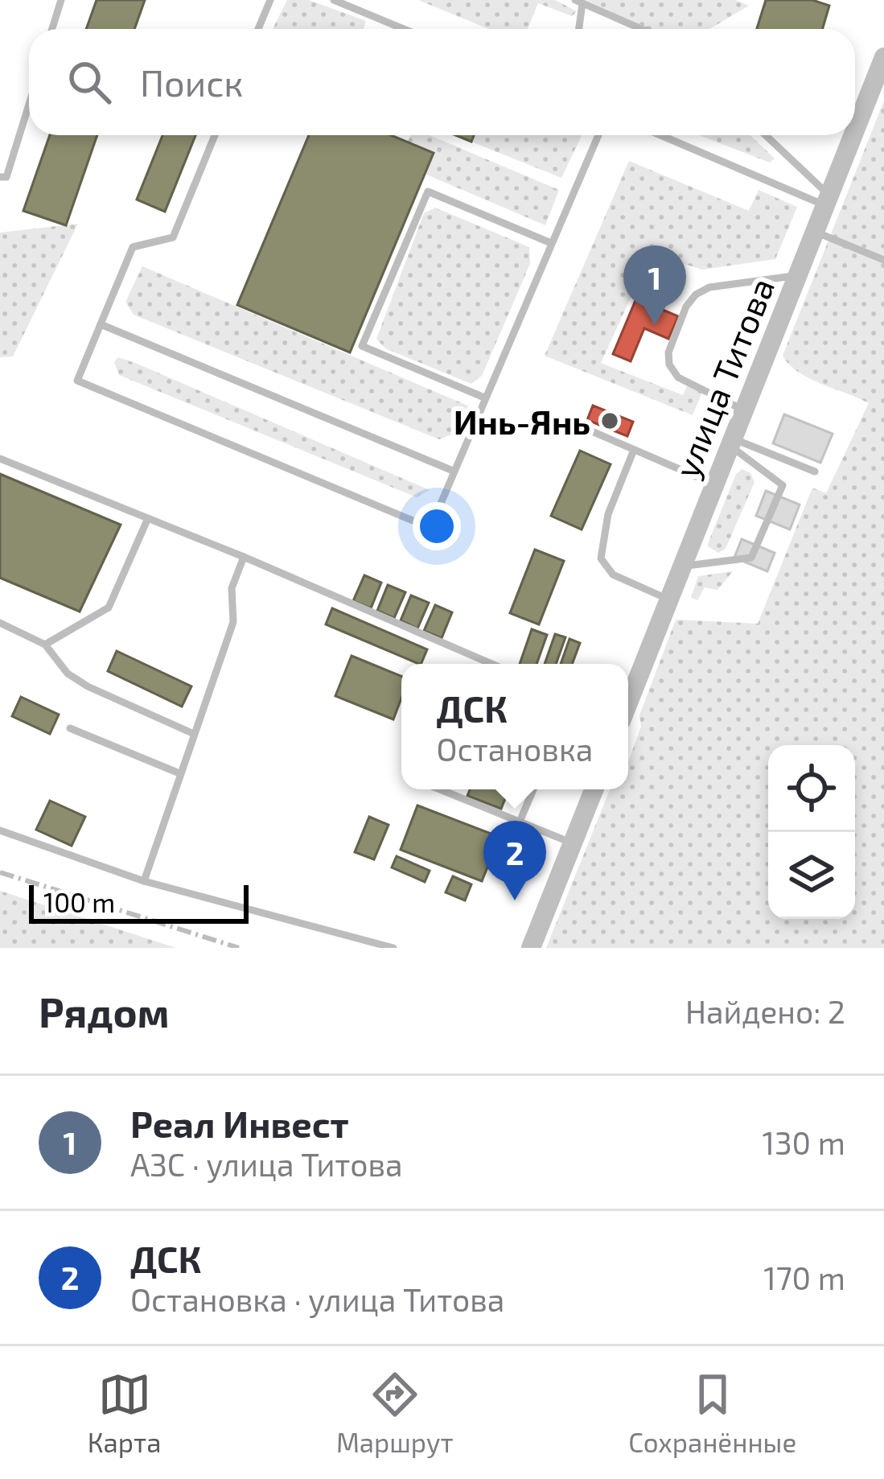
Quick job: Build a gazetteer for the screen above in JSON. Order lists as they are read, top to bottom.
{
  "streets": {
    "main road": ["улица Титова"]
  },
  "places": ["Инь-Янь"],
  "scale_bar": "100 m",
  "page": {
    "search": "Поиск",
    "pins": ["1", "2"],
    "popup": ["ДСК", "Остановка"],
    "scale": "100 m",
    "heading": ["Рядом", "Найдено: 2"],
    "list": [
      {
        "mark": "1",
        "name": "Реал Инвест",
        "note": "АЗС · улица Титова",
        "value": "130 m"
      },
      {
        "mark": "2",
        "name": "ДСК",
        "note": "Остановка · улица Титова",
        "value": "170 m"
      }
    ],
    "nav": ["Карта", "Маршрут", "Сохранённые"]
  }
}
